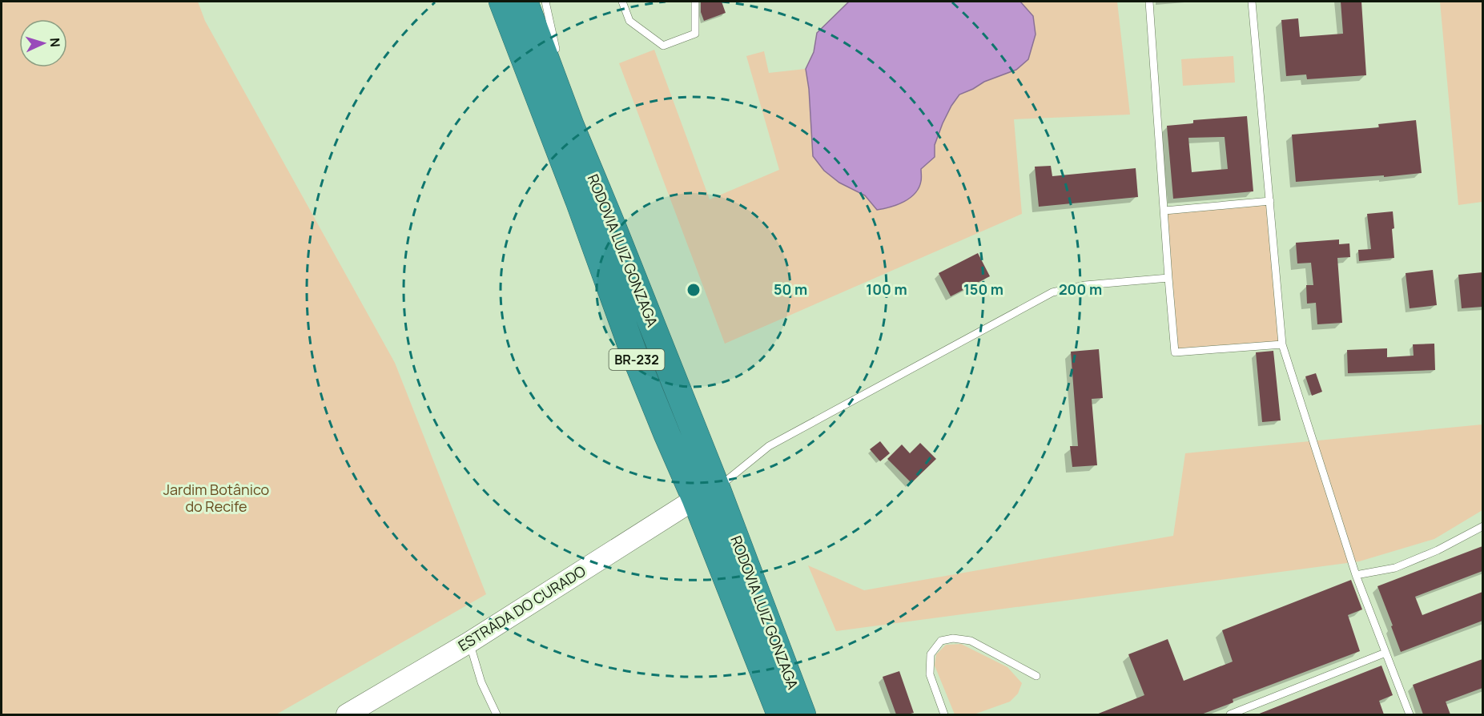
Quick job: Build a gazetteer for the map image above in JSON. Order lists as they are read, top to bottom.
{
  "streets": {
    "highway": ["RODOVIA LUIZ GONZAGA", "BR-232"],
    "main road": ["ESTRADA DO CURADO"]
  },
  "crossings": [
    ["RODOVIA LUIZ GONZAGA", "ESTRADA DO CURADO"]
  ],
  "parks": ["Jardim Botânico do Recife"],
  "north": "right",
  "rings": [
    "50 m",
    "100 m",
    "150 m",
    "200 m"
  ]
}
